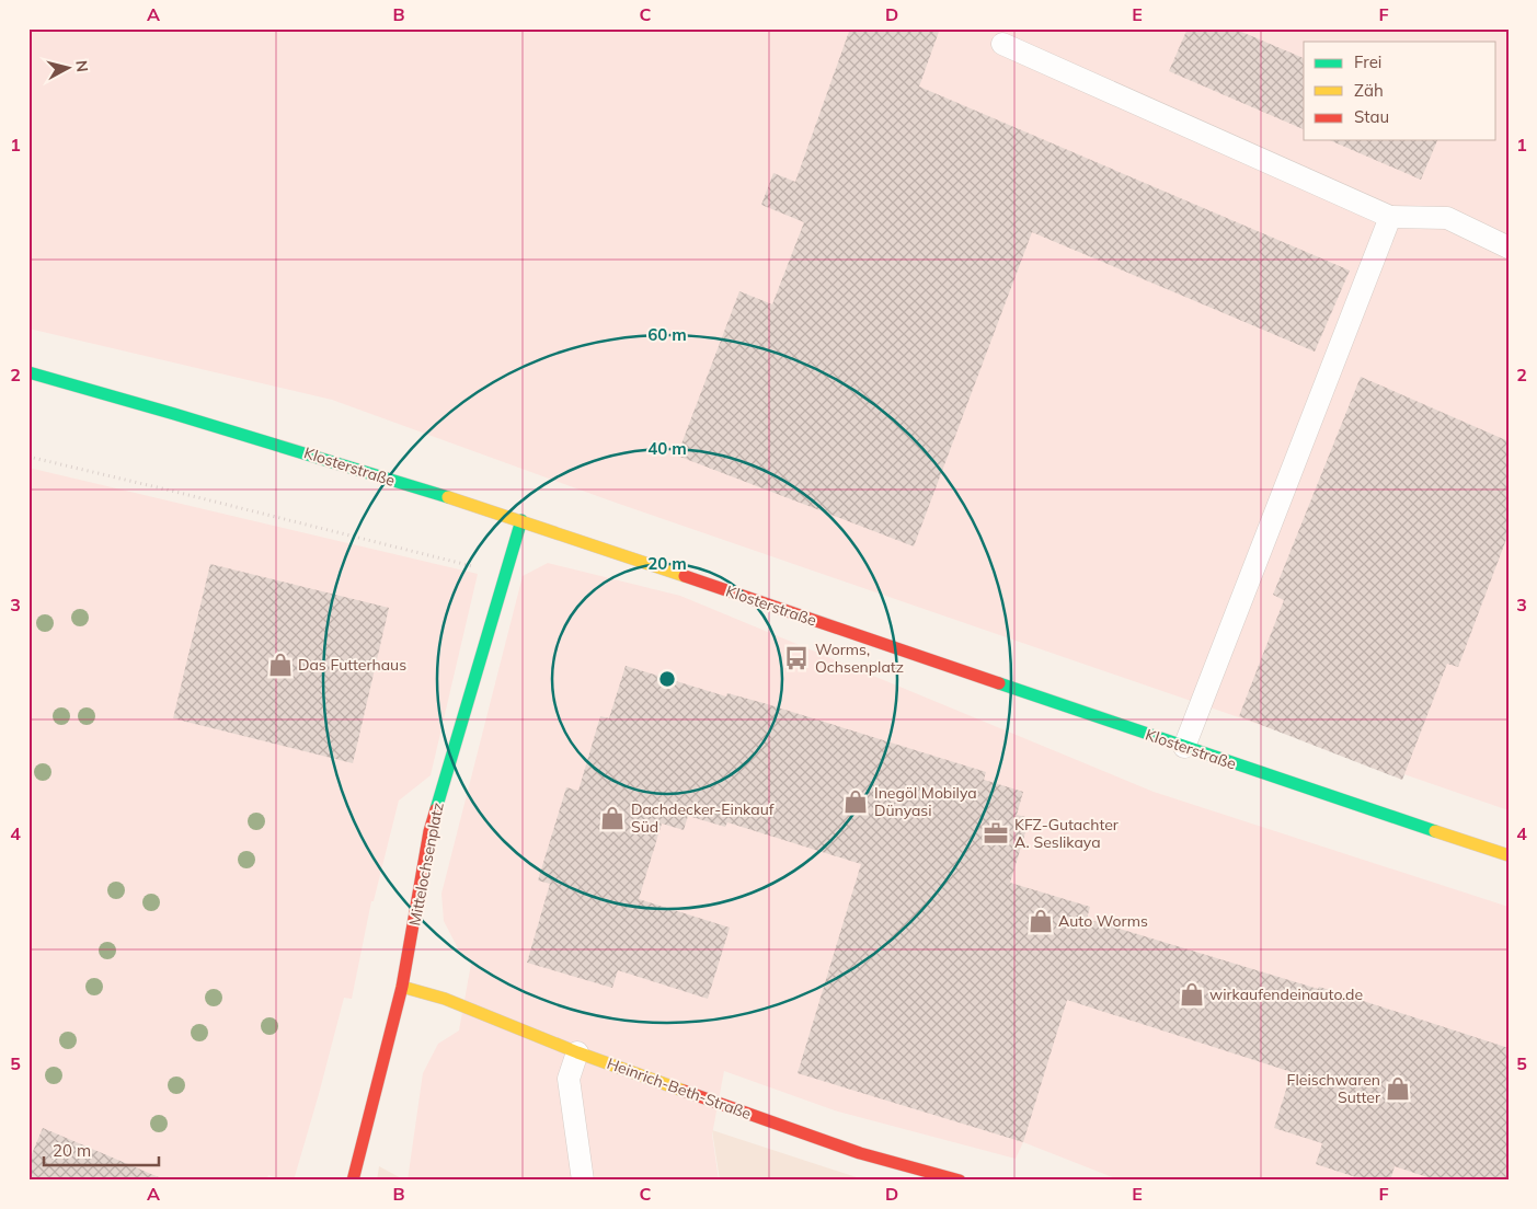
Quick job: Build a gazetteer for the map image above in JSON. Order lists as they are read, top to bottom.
{
  "streets": {
    "street": ["Klosterstraße", "Mittelochsenplatz", "Heinrich-Beth-Straße"]
  },
  "crossings": [
    ["Klosterstraße", "Mittelochsenplatz"],
    ["Mittelochsenplatz", "Heinrich-Beth-Straße"]
  ],
  "places": {
    "bus stop": ["Worms, Ochsenplatz"],
    "shop": [
      "Das Futterhaus",
      "Inegöl Mobilya Dünyasi",
      "Dachdecker-Einkauf Süd",
      "Auto Worms",
      "wirkaufendeinauto.de",
      "Fleischwaren Sutter"
    ],
    "office": ["KFZ-Gutachter A. Seslikaya"]
  },
  "legend": ["Frei", "Zäh", "Stau"],
  "scale_bar": "20 m",
  "north": "right",
  "grid": {
    "columns": [
      "A",
      "B",
      "C",
      "D",
      "E",
      "F"
    ],
    "rows": [
      "1",
      "2",
      "3",
      "4",
      "5"
    ]
  },
  "rings": ["60 m", "40 m", "20 m"]
}
